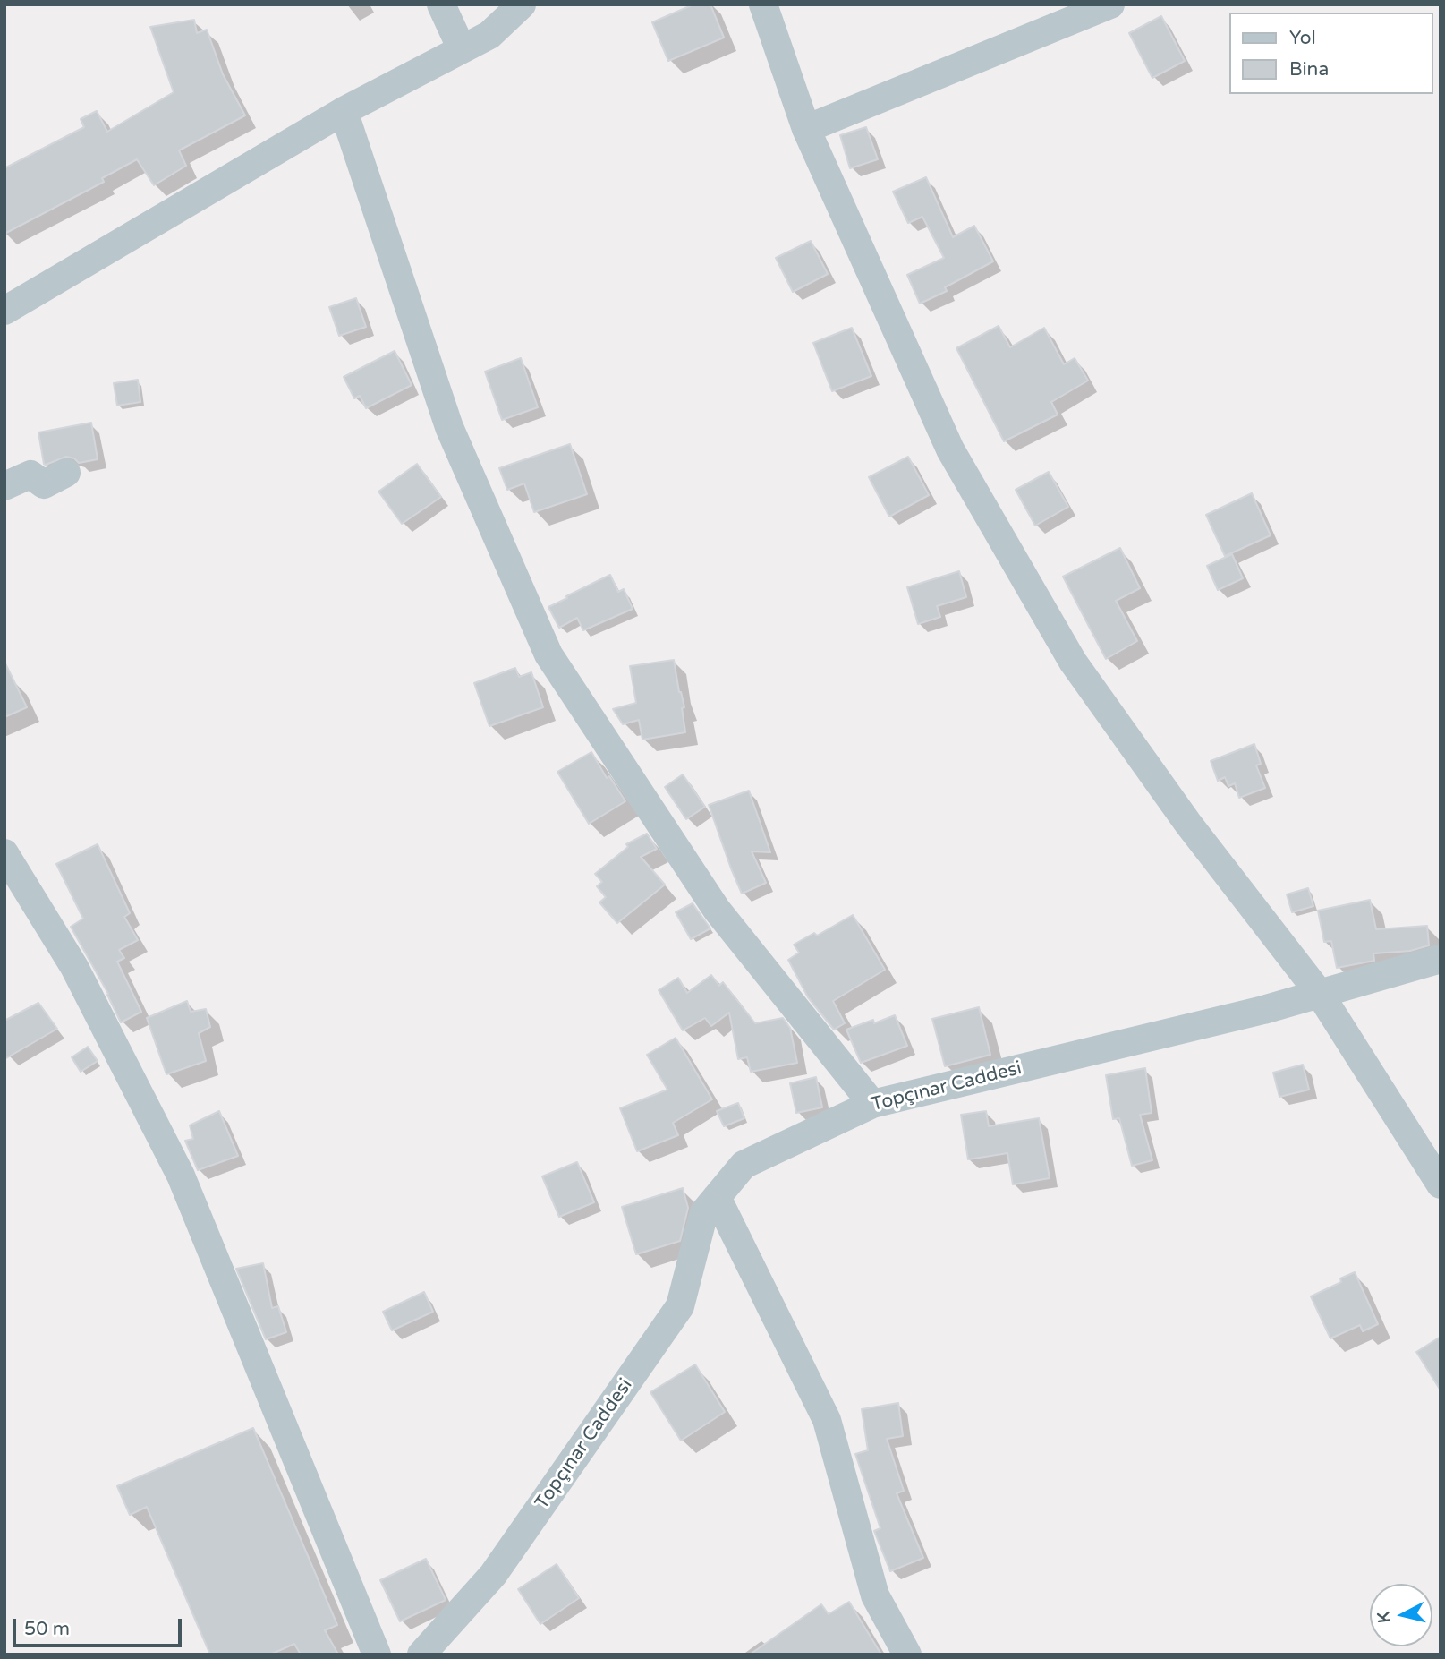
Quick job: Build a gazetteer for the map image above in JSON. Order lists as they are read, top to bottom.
{
  "streets": {
    "street": ["Topçınar Caddesi"]
  },
  "legend": ["Yol", "Bina"],
  "scale_bar": "50 m",
  "north": "left"
}
